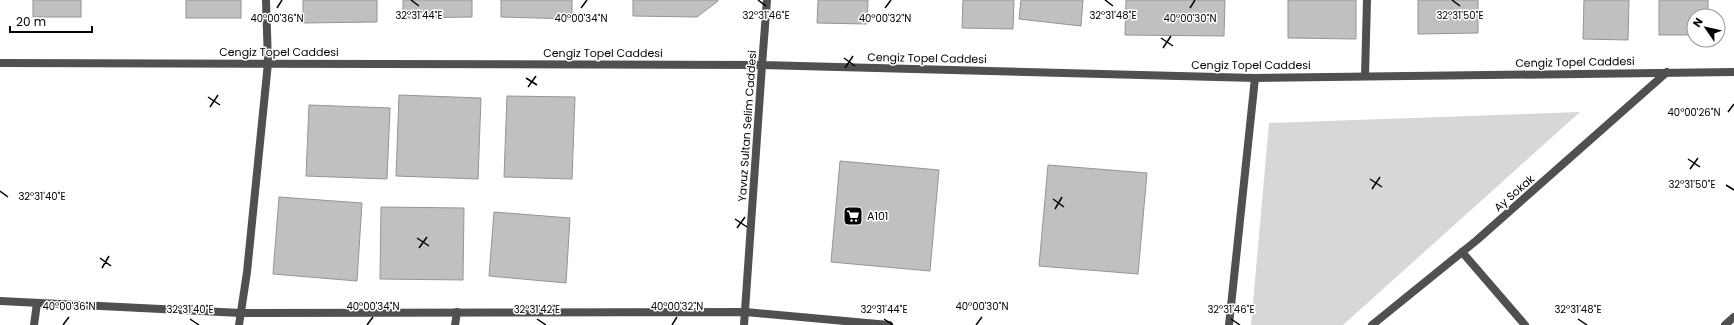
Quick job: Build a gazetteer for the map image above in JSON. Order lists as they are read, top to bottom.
{
  "streets": {
    "street": ["Cengiz Topel Caddesi", "Yavuz Sultan Selim Caddesi", "Ay Sokak"]
  },
  "crossings": [
    ["Cengiz Topel Caddesi", "Yavuz Sultan Selim Caddesi"],
    ["Cengiz Topel Caddesi", "Ay Sokak"]
  ],
  "places": {
    "supermarket": ["A101"]
  },
  "scale_bar": "20 m",
  "north": "top left",
  "coordinates": [
    "32°31'44\"E",
    "32°31'46\"E",
    "32°31'48\"E",
    "32°31'50\"E",
    "40°00'30\"N",
    "40°00'36\"N",
    "40°00'34\"N",
    "40°00'32\"N",
    "40°00'26\"N",
    "32°31'40\"E",
    "32°31'42\"E"
  ]
}
